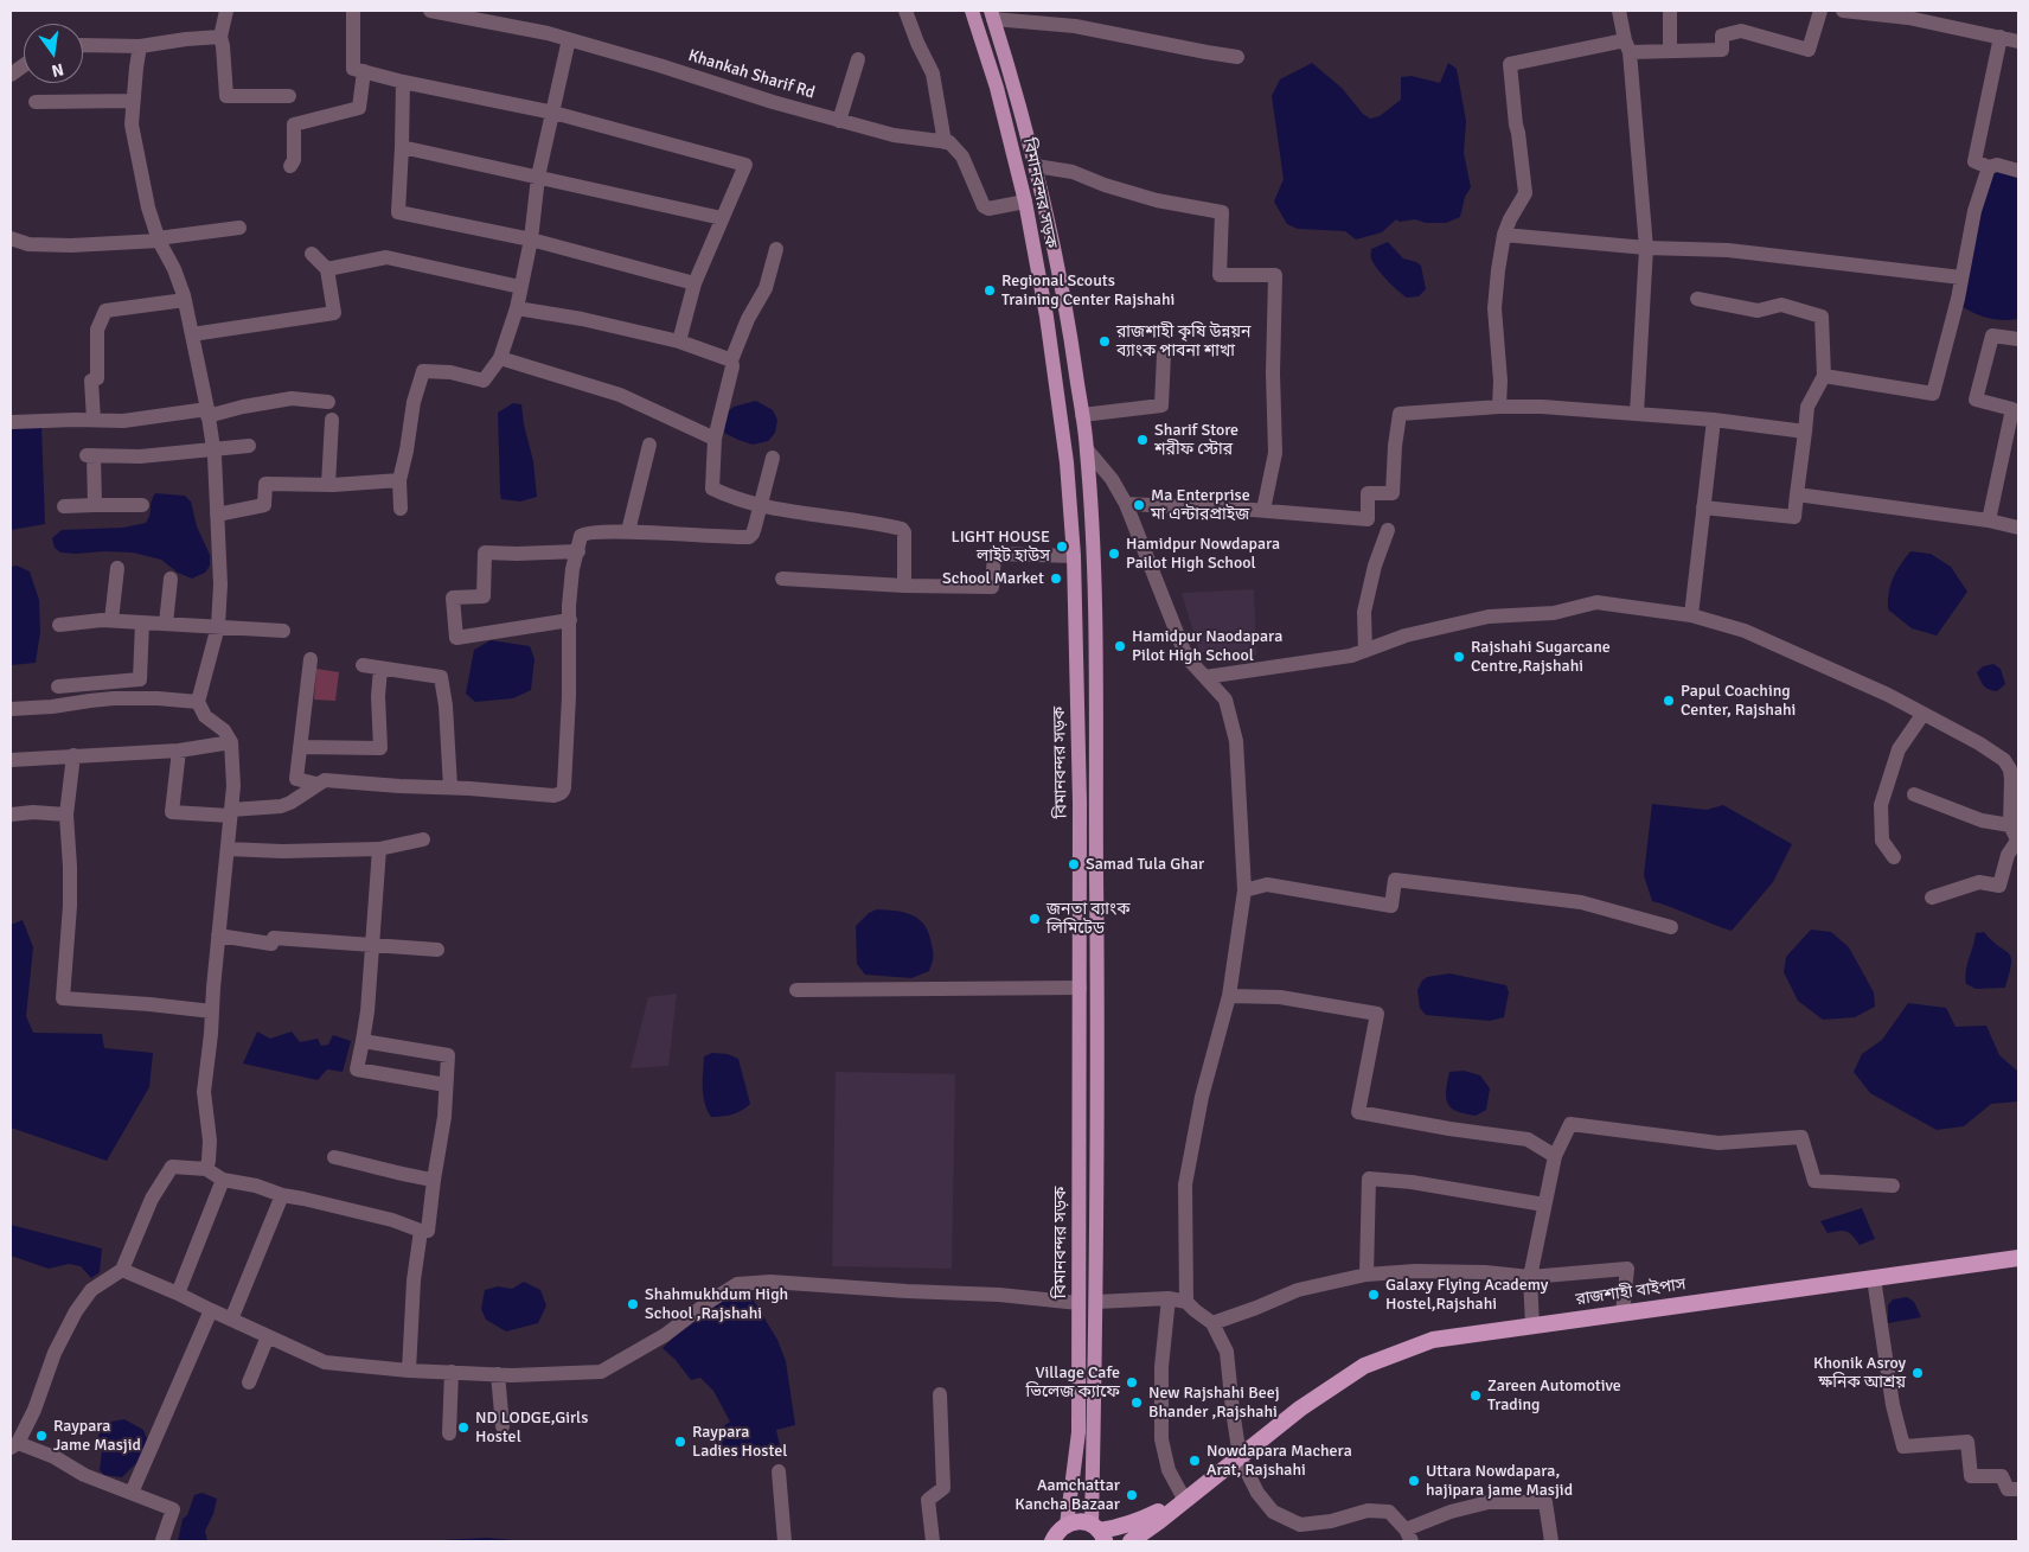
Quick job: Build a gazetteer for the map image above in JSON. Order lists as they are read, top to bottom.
{
  "streets": {
    "highway": ["রাজশাহী বাইপাস"],
    "main road": ["বিমানবন্দর সড়ক"],
    "street": ["Khankah Sharif Rd"]
  },
  "places": [
    "Regional Scouts Training Center Rajshahi",
    "রাজশাহী কৃষি উন্নয়ন ব্যাংক পাবনা শাখা",
    "Sharif Store শরীফ স্টোর",
    "Ma Enterprise মা এন্টারপ্রাইজ",
    "LIGHT HOUSE লাইট হাউস",
    "Hamidpur Nowdapara Pailot High School",
    "School Market",
    "Hamidpur Naodapara Pilot High School",
    "Rajshahi Sugarcane Centre,Rajshahi",
    "Papul Coaching Center, Rajshahi",
    "Samad Tula Ghar",
    "জনতা ব্যাংক লিমিটেড",
    "Galaxy Flying Academy Hostel,Rajshahi",
    "Shahmukhdum High School ,Rajshahi",
    "Khonik Asroy ক্ষনিক আশ্রয়",
    "Village Cafe ভিলেজ ক্যাফে",
    "Zareen Automotive Trading",
    "New Rajshahi Beej Bhander ,Rajshahi",
    "ND LODGE,Girls Hostel",
    "Raypara Jame Masjid",
    "Raypara Ladies Hostel",
    "Nowdapara Machera Arat, Rajshahi",
    "Uttara Nowdapara, hajipara jame Masjid",
    "Aamchattar Kancha Bazaar"
  ],
  "north": "bottom"
}
